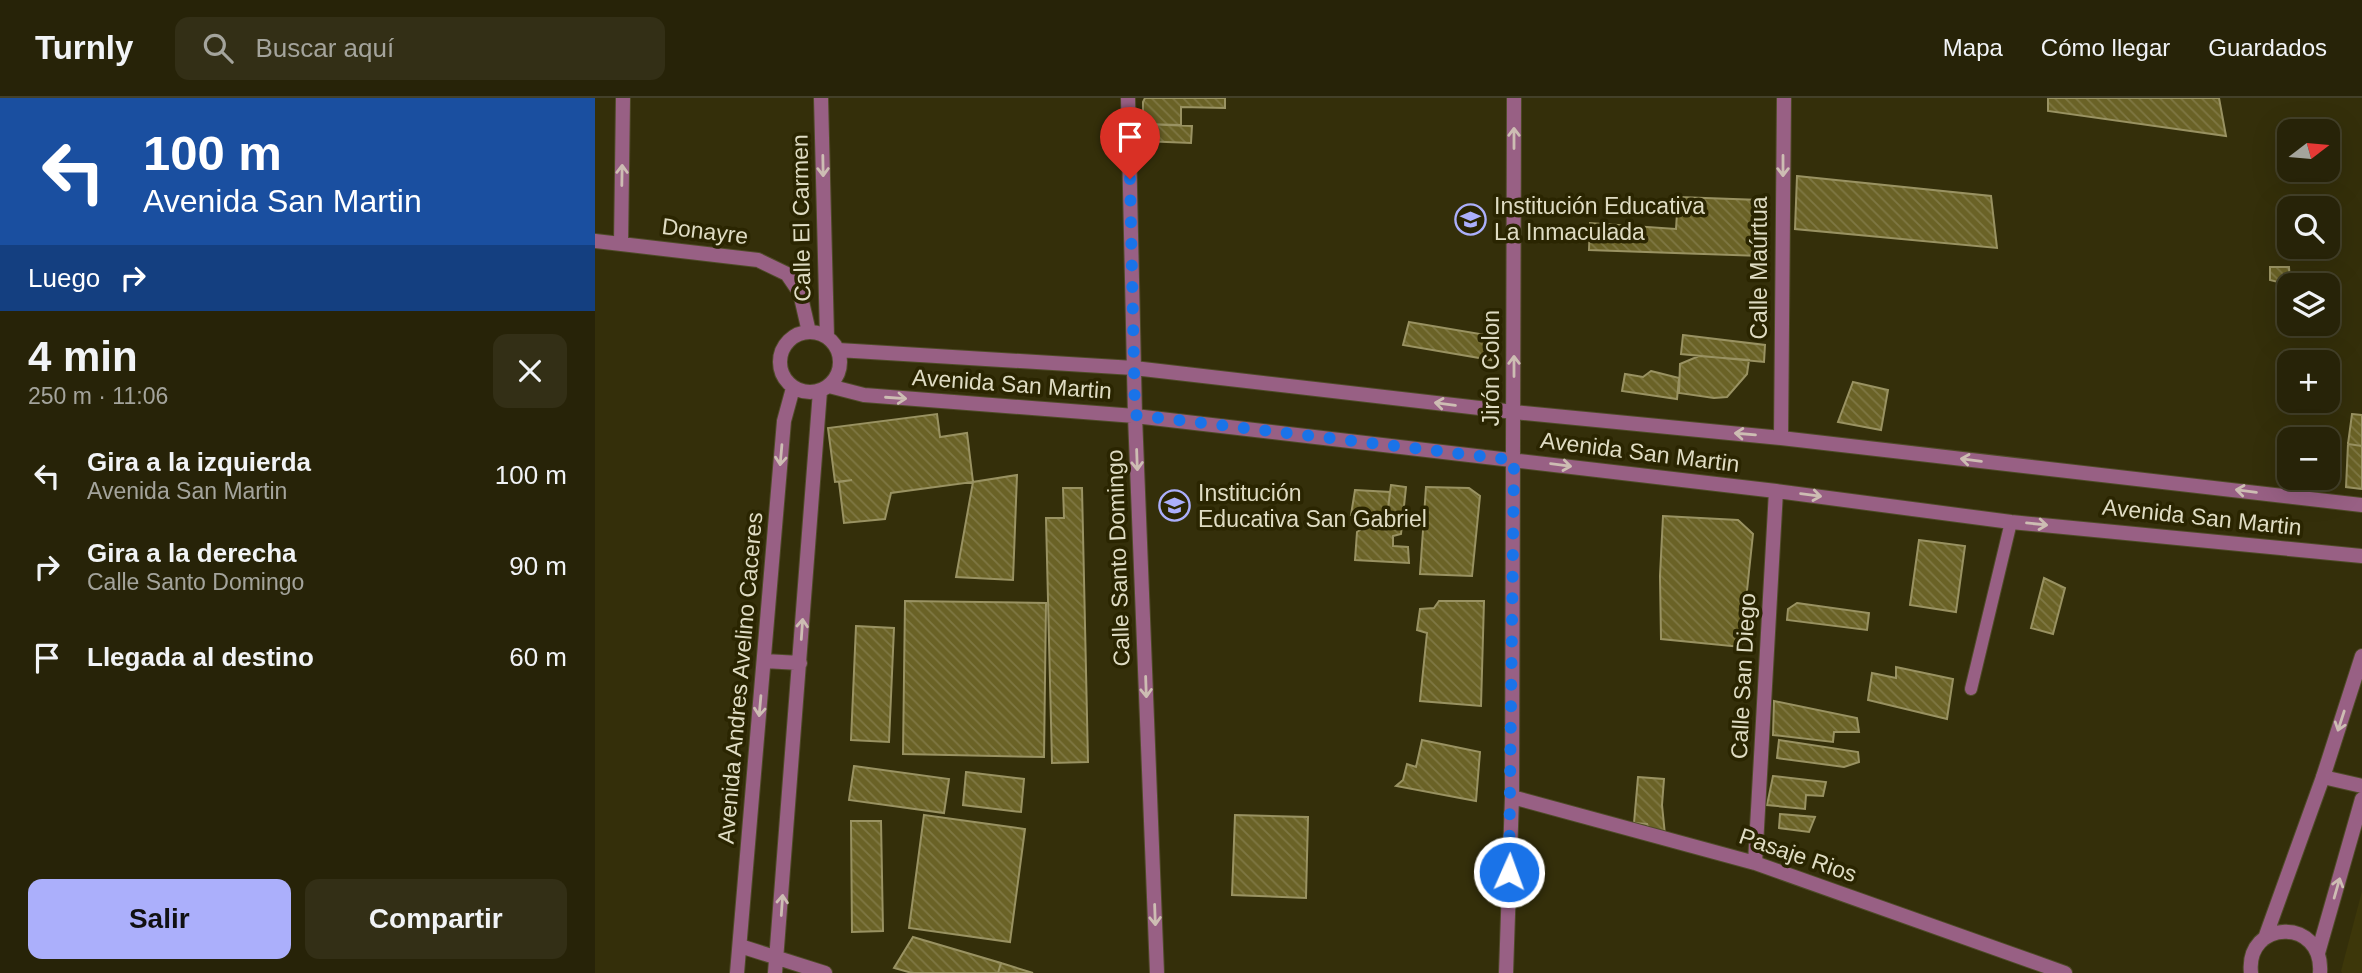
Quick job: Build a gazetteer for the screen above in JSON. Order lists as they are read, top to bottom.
{
  "streets": {
    "street": [
      "Calle El Carmen",
      "Donayre",
      "Calle Maúrtua",
      "Jirón Colon",
      "Avenida San Martin",
      "Calle Santo Domingo",
      "Calle San Diego",
      "Avenida Andres Avelino Caceres",
      "Pasaje Rios"
    ]
  },
  "crossings": [
    ["Calle El Carmen", "Donayre"],
    ["Calle El Carmen", "Avenida San Martin"],
    ["Calle El Carmen", "Avenida Andres Avelino Caceres"],
    ["Donayre", "Avenida San Martin"],
    ["Donayre", "Avenida Andres Avelino Caceres"],
    ["Calle Maúrtua", "Avenida San Martin"],
    ["Jirón Colon", "Avenida San Martin"],
    ["Jirón Colon", "Pasaje Rios"],
    ["Avenida San Martin", "Calle Santo Domingo"],
    ["Avenida San Martin", "Calle San Diego"],
    ["Avenida San Martin", "Avenida Andres Avelino Caceres"],
    ["Calle San Diego", "Pasaje Rios"]
  ],
  "one_way": [
    "Calle El Carmen",
    "Calle Maúrtua",
    "Jirón Colon",
    "Calle Santo Domingo"
  ],
  "places": {
    "school or university": ["Institución Educativa La Inmaculada", "Institución Educativa San Gabriel"]
  },
  "north": "right",
  "page": {
    "header": "Turnly",
    "search": "Buscar aquí",
    "nav": ["Mapa", "Cómo llegar", "Guardados"],
    "turn": ["100 m", "Avenida San Martin"],
    "map_buttons": ["+", "−"],
    "then": "Luego",
    "heading": ["4 min", "250 m · 11:06"],
    "list": [
      {
        "name": "Gira a la izquierda",
        "note": "Avenida San Martin",
        "value": "100 m"
      },
      {
        "name": "Gira a la derecha",
        "note": "Calle Santo Domingo",
        "value": "90 m"
      },
      {
        "name": "Llegada al destino",
        "value": "60 m"
      }
    ],
    "buttons": ["Salir", "Compartir"]
  }
}
